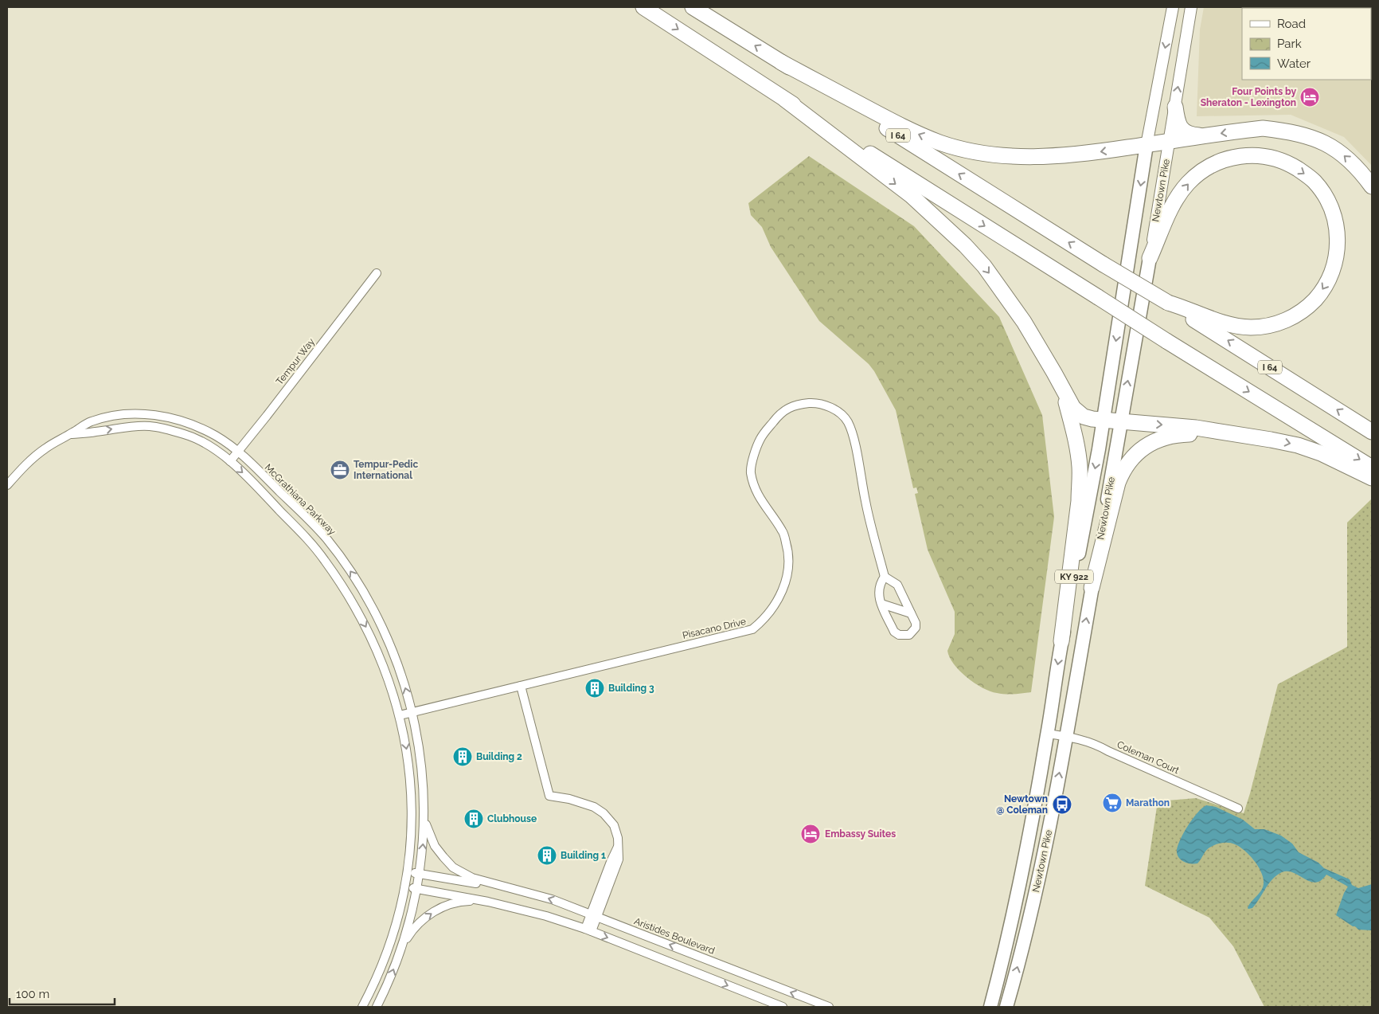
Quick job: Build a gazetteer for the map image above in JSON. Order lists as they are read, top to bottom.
{
  "streets": {
    "highway": ["I 64", "Newtown Pike", "KY 922"],
    "street": [
      "Tempur Way",
      "McGrathiana Parkway",
      "Pisacano Drive",
      "Coleman Court",
      "Aristides Boulevard"
    ]
  },
  "crossings": [
    ["Newtown Pike", "Coleman Court"],
    ["Tempur Way", "McGrathiana Parkway"],
    ["McGrathiana Parkway", "Pisacano Drive"],
    ["McGrathiana Parkway", "Aristides Boulevard"]
  ],
  "places": {
    "hotel": ["Four Points by Sheraton - Lexington", "Embassy Suites"],
    "office": ["Tempur-Pedic International"],
    "building": [
      "Building 3",
      "Building 2",
      "Clubhouse",
      "Building 1"
    ],
    "supermarket": ["Marathon"],
    "bus stop": ["Newtown @ Coleman"]
  },
  "legend": ["Road", "Park", "Water"],
  "scale_bar": "100 m"
}
